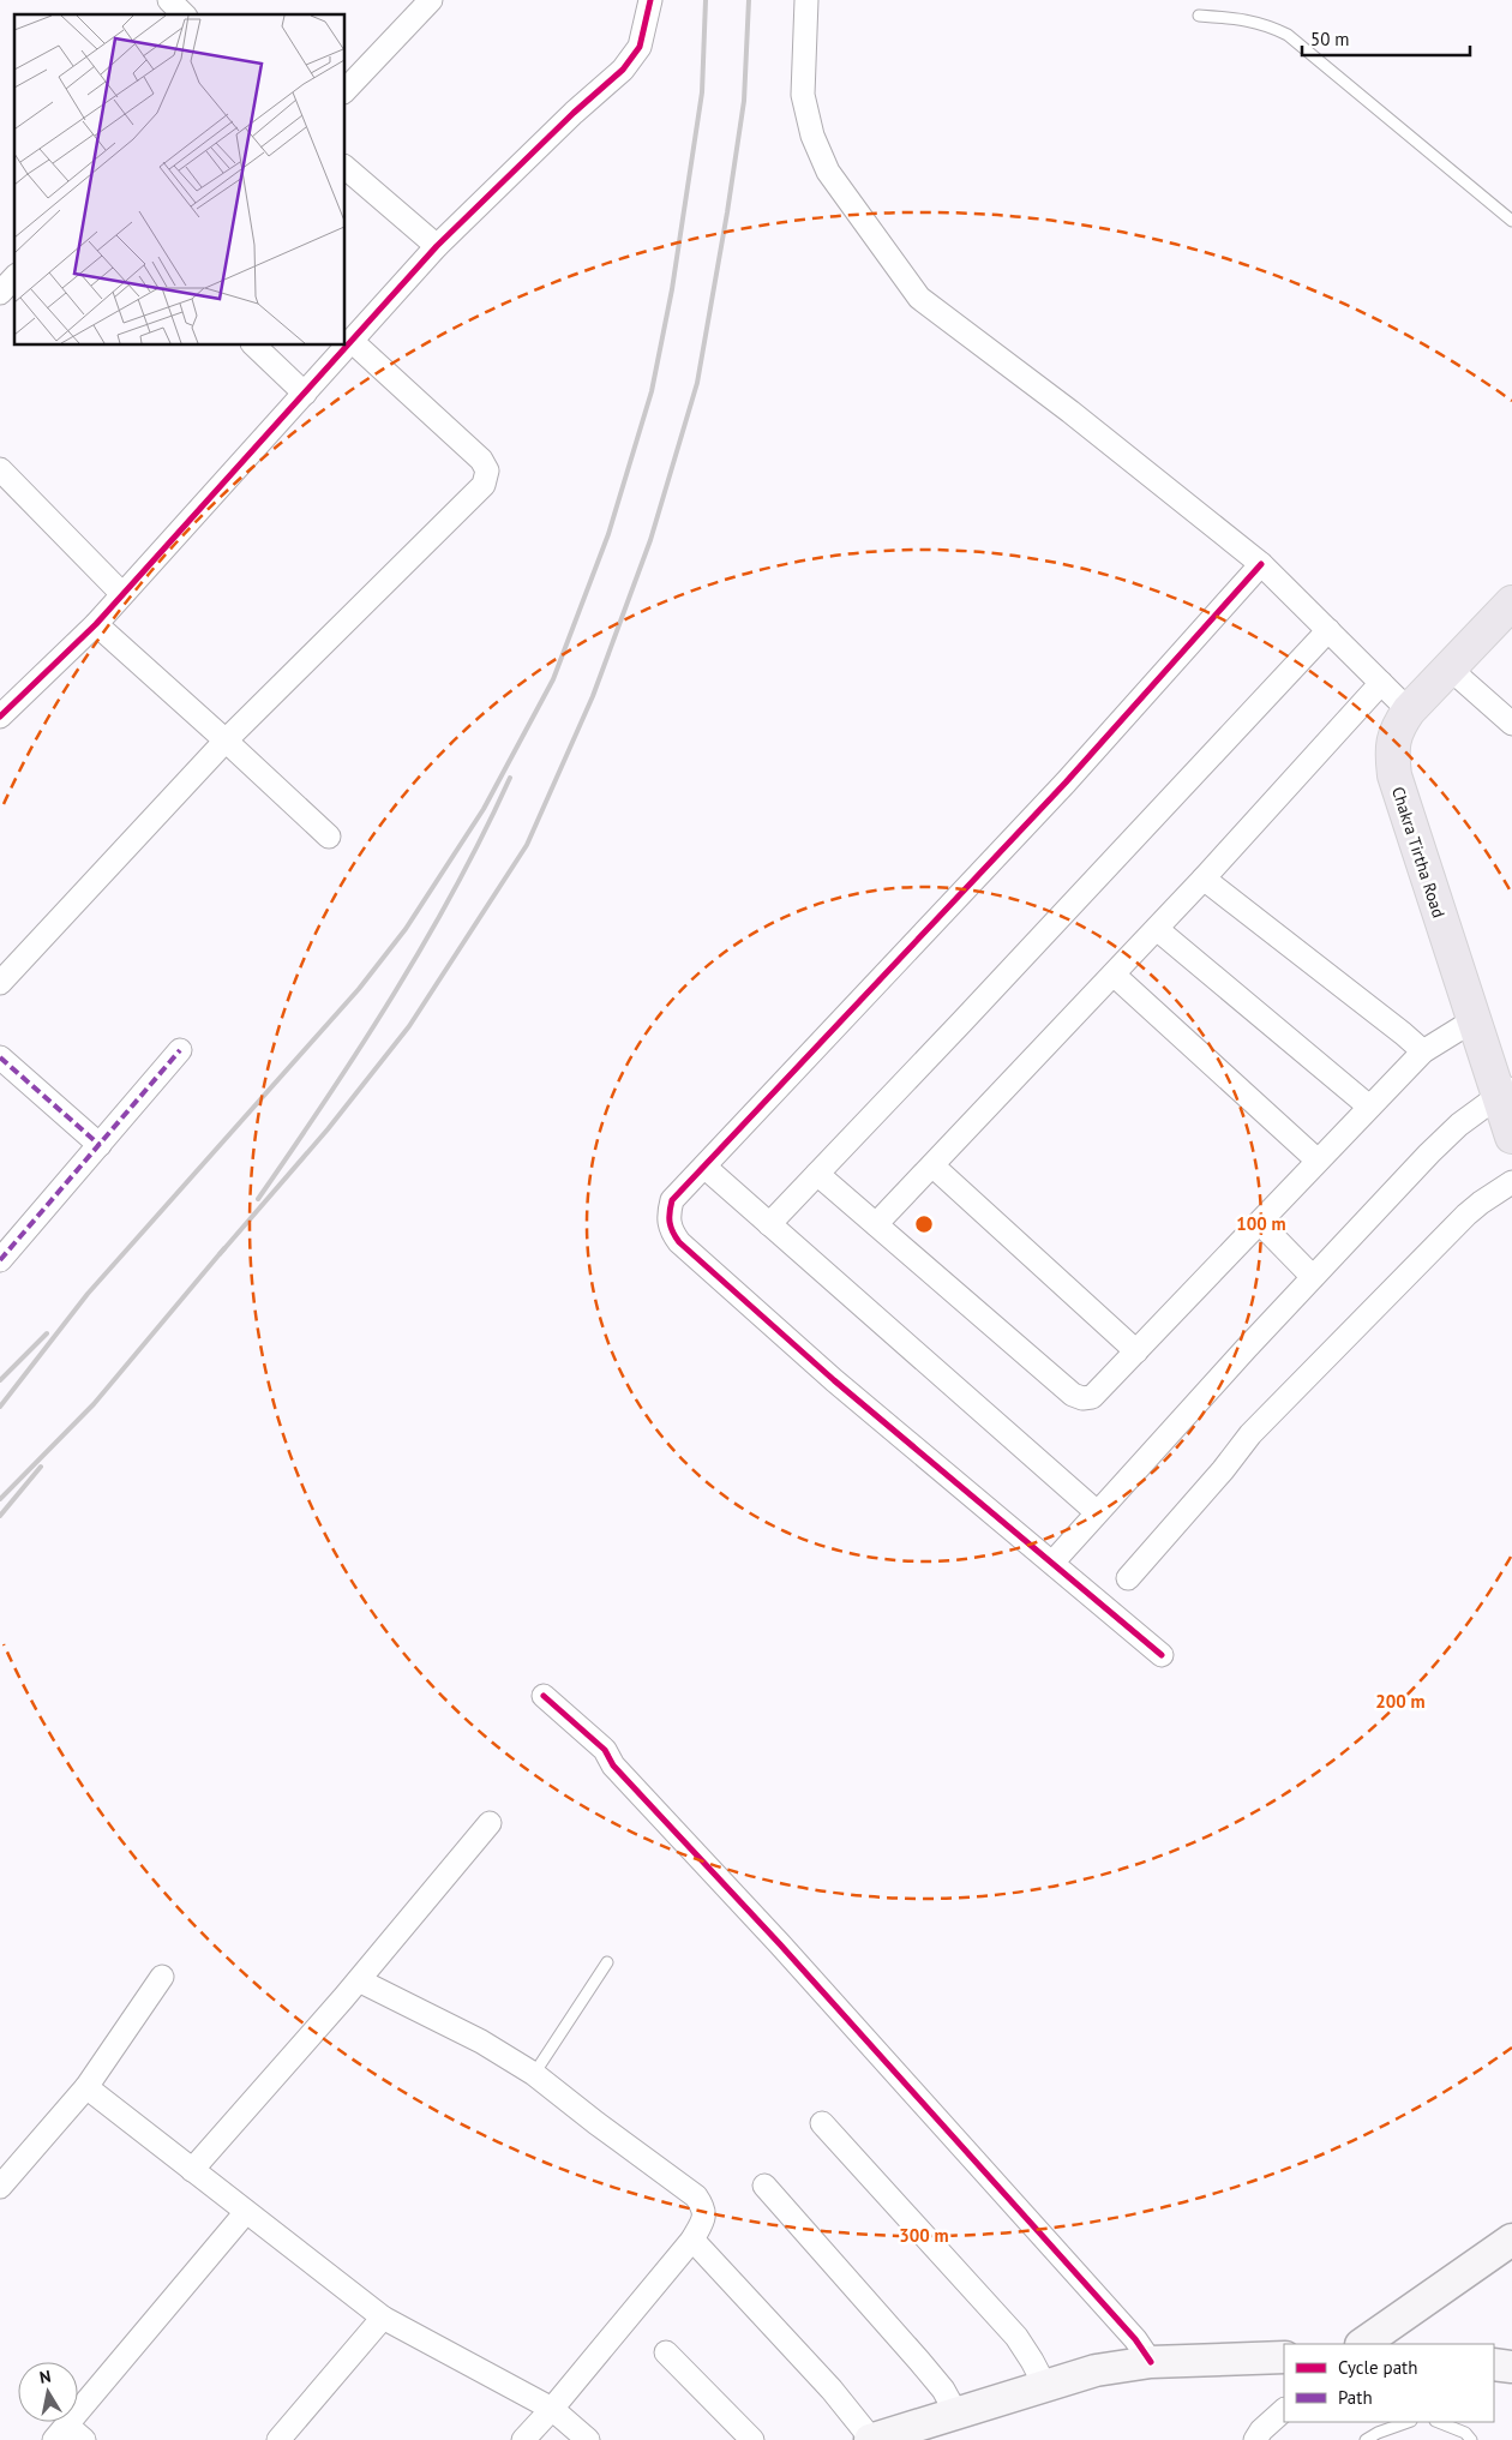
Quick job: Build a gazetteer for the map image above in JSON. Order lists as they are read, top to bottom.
{
  "streets": {
    "highway": ["Chakra Tirtha Road"]
  },
  "legend": ["Cycle path", "Path"],
  "scale_bar": "50 m",
  "north": "top",
  "rings": ["100 m", "200 m", "300 m"]
}
